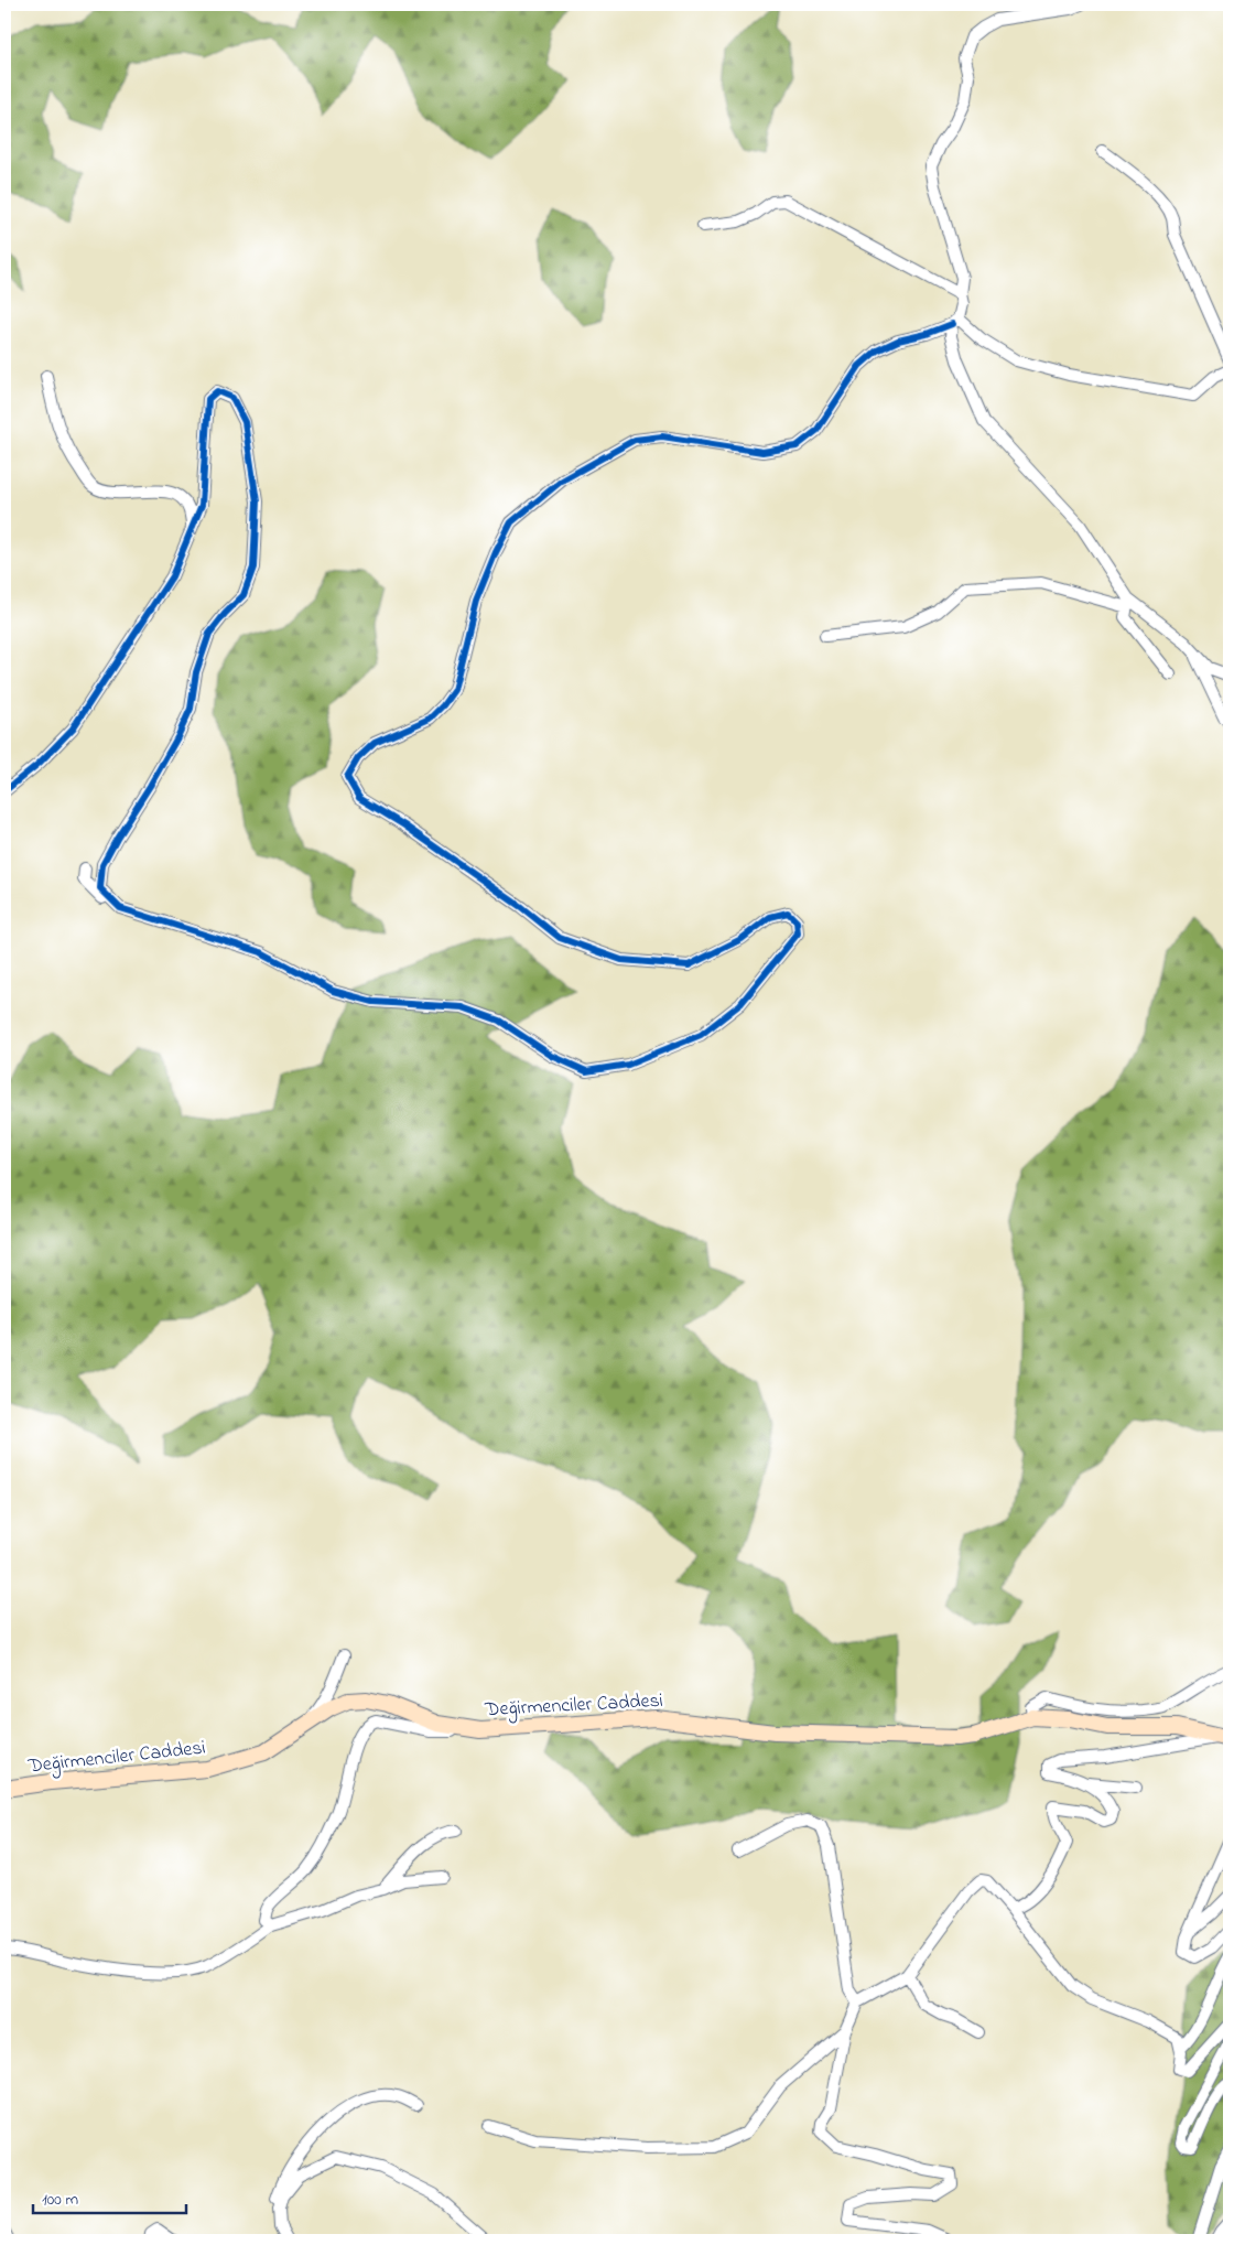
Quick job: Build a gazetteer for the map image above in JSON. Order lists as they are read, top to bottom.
{
  "streets": {
    "main road": ["Değirmenciler Caddesi"]
  },
  "scale_bar": "100 m"
}
